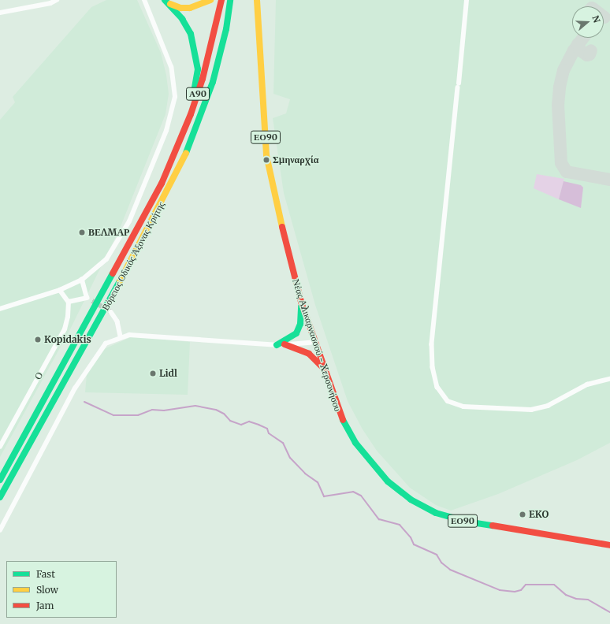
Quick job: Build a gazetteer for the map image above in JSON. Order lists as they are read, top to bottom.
{
  "streets": {
    "main road": [
      "Α90",
      "ΕΟ90",
      "Βόρειος Οδικός Άξονας Κρήτης",
      "Νέας Αλικαρνασσού - Χερσονήσου"
    ],
    "street": ["Ο"]
  },
  "places": [
    "Σμηναρχία",
    "ΒΕΛΜΑΡ",
    "Kopidakis",
    "Lidl",
    "EKO"
  ],
  "legend": ["Fast", "Slow", "Jam"],
  "north": "right"
}
